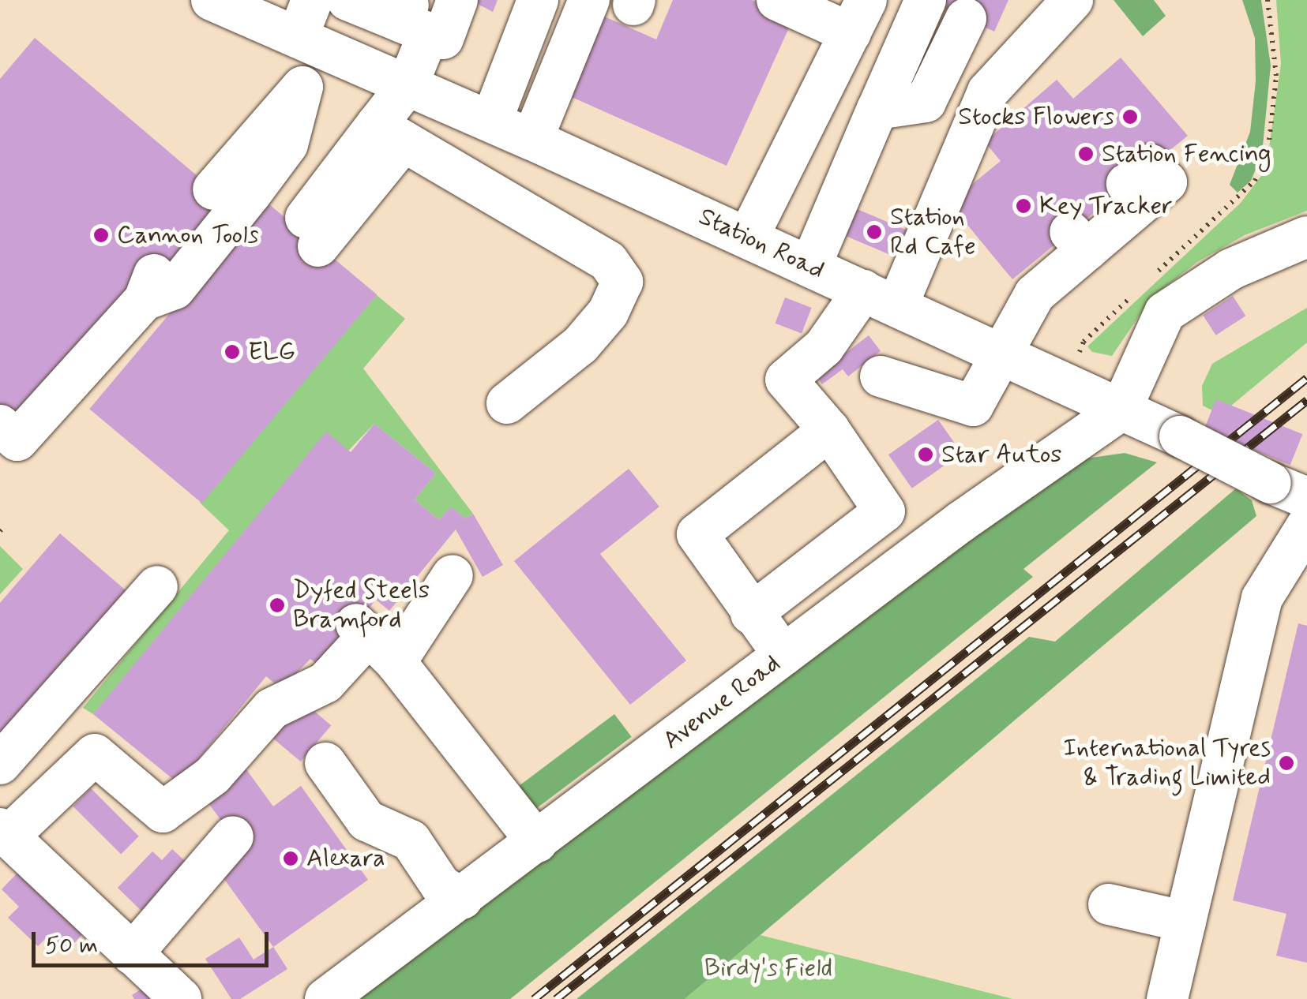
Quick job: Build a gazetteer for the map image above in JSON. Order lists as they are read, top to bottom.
{
  "streets": {
    "street": ["Station Road", "Avenue Road"]
  },
  "crossings": [
    ["Station Road", "Avenue Road"]
  ],
  "parks": ["Birdy's Field"],
  "places": [
    "Stocks Flowers",
    "Station Fencing",
    "Key Tracker",
    "Station Rd Cafe",
    "Cannon Tools",
    "ELG",
    "Star Autos",
    "Dyfed Steels Bramford",
    "International Tyres & Trading Limited",
    "Alexara"
  ],
  "scale_bar": "50 m"
}
